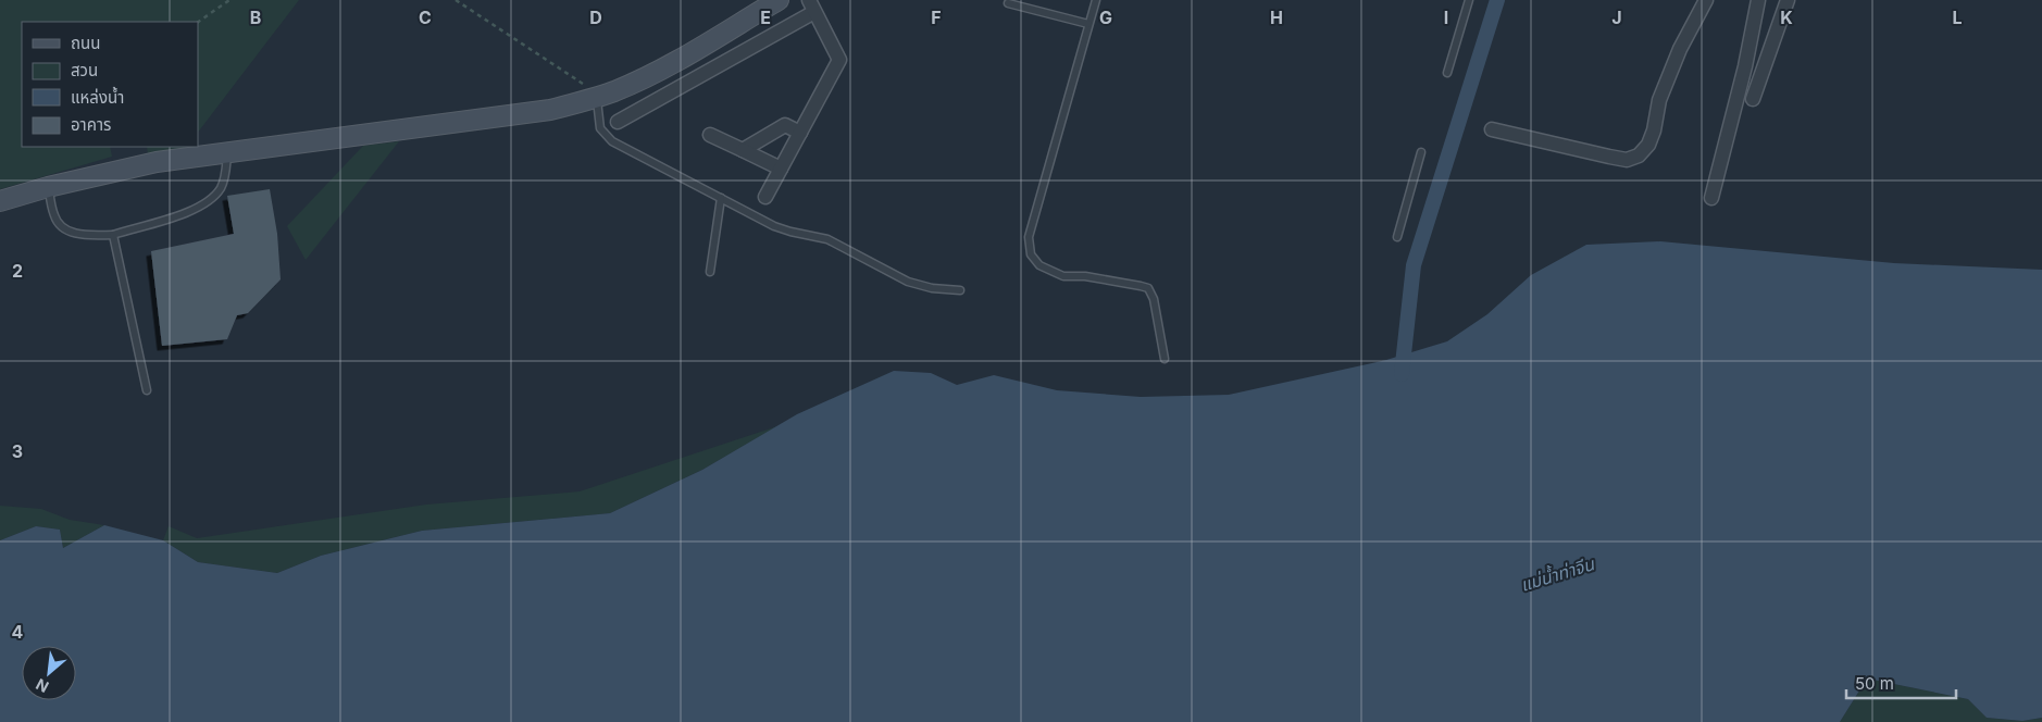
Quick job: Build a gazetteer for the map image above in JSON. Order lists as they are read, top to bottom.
{
  "water": ["แม่น้ำท่าจีน"],
  "legend": [
    "ถนน",
    "สวน",
    "แหล่งน้ำ",
    "อาคาร"
  ],
  "scale_bar": "50 m",
  "north": "bottom left",
  "grid": {
    "columns": [
      "B",
      "C",
      "D",
      "E",
      "F",
      "G",
      "H",
      "I",
      "J",
      "K",
      "L"
    ],
    "rows": ["2", "3", "4"]
  }
}
